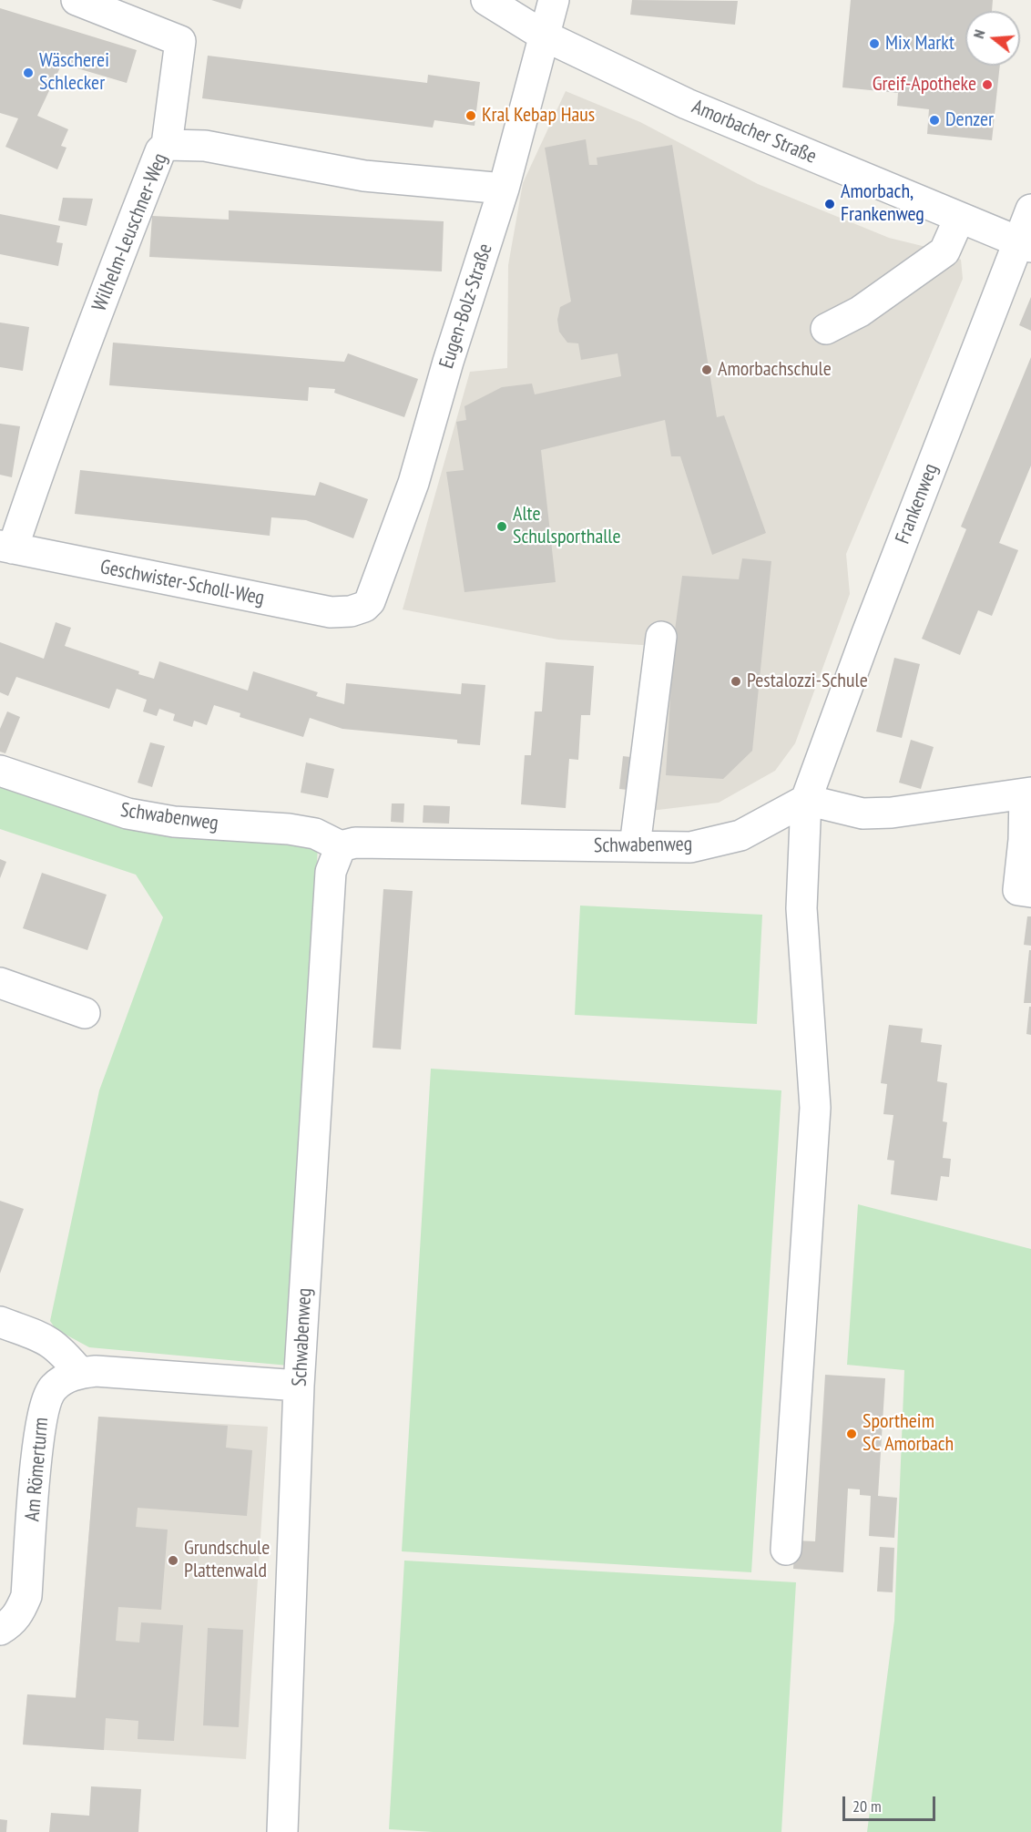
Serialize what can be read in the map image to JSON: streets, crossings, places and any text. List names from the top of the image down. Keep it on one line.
{"streets":{"street":["Amorbacher Straße","Wilhelm-Leuschner-Weg","Eugen-Bolz-Straße","Frankenweg","Geschwister-Scholl-Weg","Schwabenweg","Am Römerturm"]},"crossings":[["Amorbacher Straße","Eugen-Bolz-Straße"],["Amorbacher Straße","Frankenweg"],["Wilhelm-Leuschner-Weg","Eugen-Bolz-Straße"],["Wilhelm-Leuschner-Weg","Geschwister-Scholl-Weg"],["Eugen-Bolz-Straße","Geschwister-Scholl-Weg"],["Frankenweg","Schwabenweg"],["Schwabenweg","Am Römerturm"]],"places":["Mix Markt","Wäscherei Schlecker","Greif-Apotheke","Kral Kebap Haus","Denzer","Amorbach, Frankenweg","Amorbachschule","Alte Schulsporthalle","Pestalozzi-Schule","Sportheim SC Amorbach","Grundschule Plattenwald"],"scale_bar":"20 m","north":"left"}
